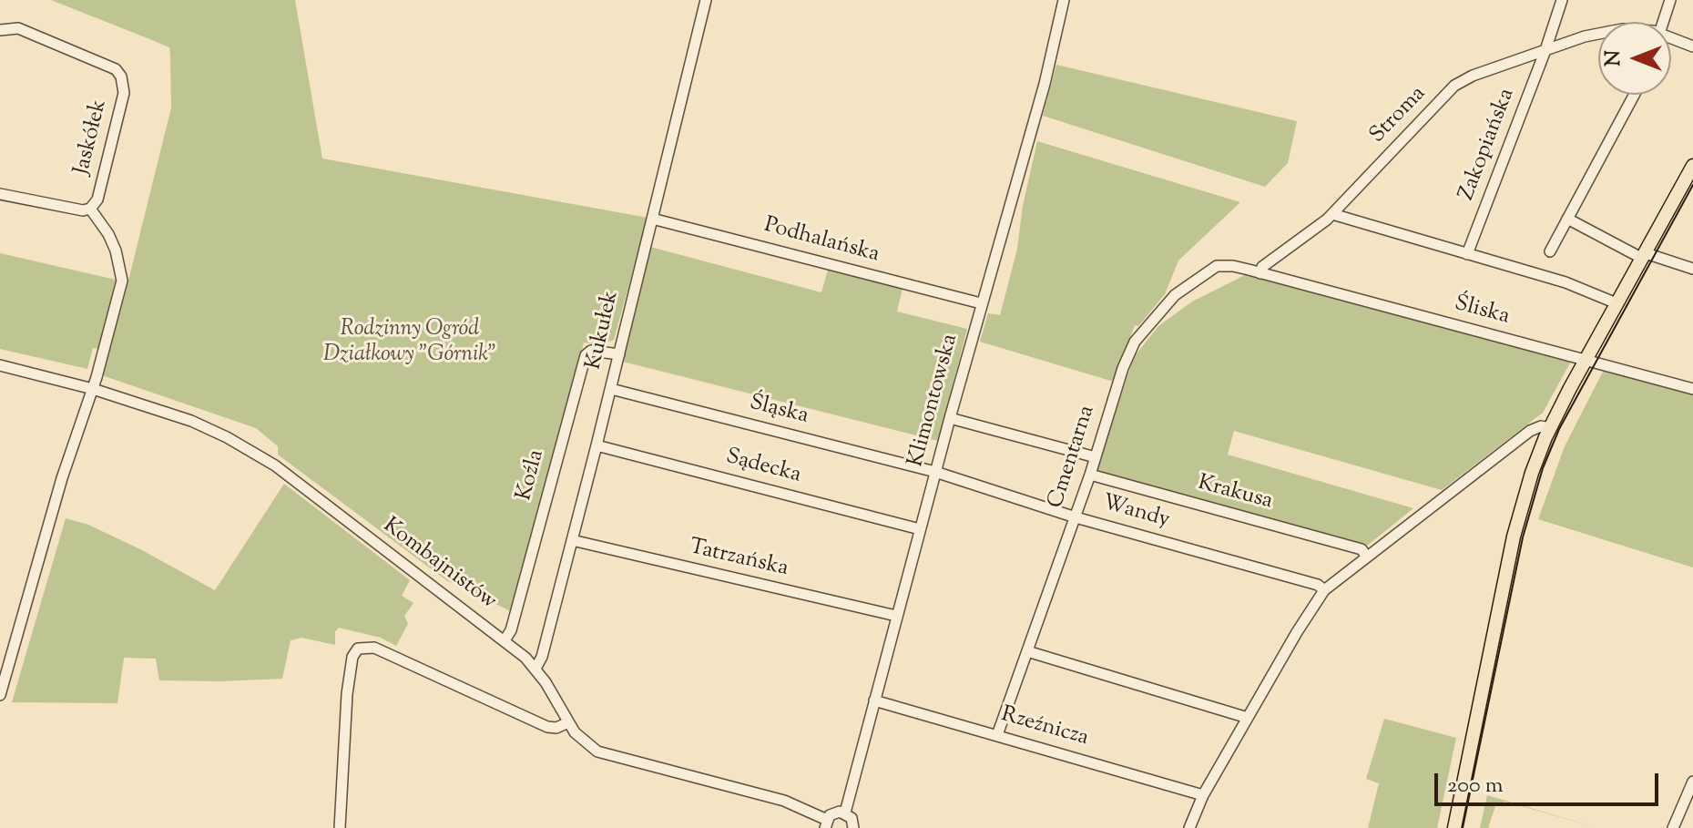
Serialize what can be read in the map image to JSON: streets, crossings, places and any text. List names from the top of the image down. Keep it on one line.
{"streets":{"street":["Stroma","Jaskółek","Zakopiańska","Podhalańska","Śliska","Kukułek","Klimontowska","Śląska","Cmentarna","Sądecka","Koźla","Krakusa","Wandy","Tatrzańska","Kombajnistów","Rzeźnicza"]},"crossings":[["Stroma","Zakopiańska"],["Stroma","Śliska"],["Stroma","Cmentarna"],["Jaskółek","Kombajnistów"],["Podhalańska","Kukułek"],["Podhalańska","Klimontowska"],["Śliska","Cmentarna"],["Kukułek","Śląska"],["Kukułek","Sądecka"],["Kukułek","Koźla"],["Kukułek","Tatrzańska"],["Kukułek","Kombajnistów"],["Klimontowska","Śląska"],["Klimontowska","Sądecka"],["Klimontowska","Wandy"],["Klimontowska","Tatrzańska"],["Klimontowska","Rzeźnicza"],["Śląska","Wandy"],["Cmentarna","Krakusa"],["Cmentarna","Wandy"],["Cmentarna","Rzeźnicza"],["Koźla","Kombajnistów"]],"parks":["Rodzinny Ogród Działkowy \"Górnik\""],"scale_bar":"200 m","north":"left"}
